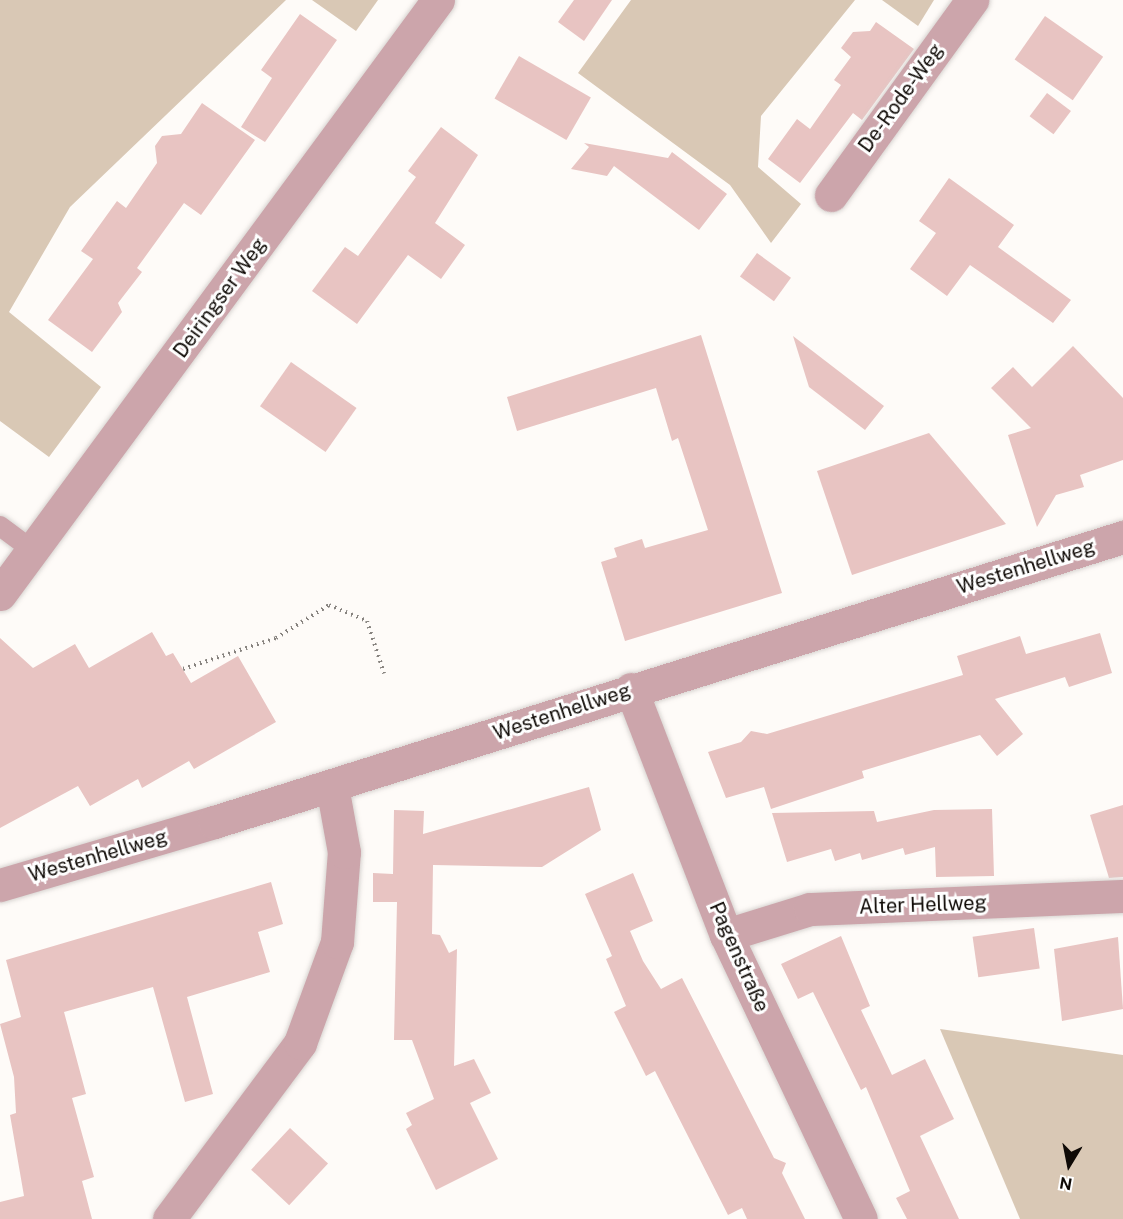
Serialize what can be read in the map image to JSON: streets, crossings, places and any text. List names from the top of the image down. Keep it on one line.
{"streets":{"street":["De-Rode-Weg","Deiringser Weg","Westenhellweg","Alter Hellweg","Pagenstraße"]},"crossings":[["Westenhellweg","Pagenstraße"],["Alter Hellweg","Pagenstraße"]],"north":"bottom"}
